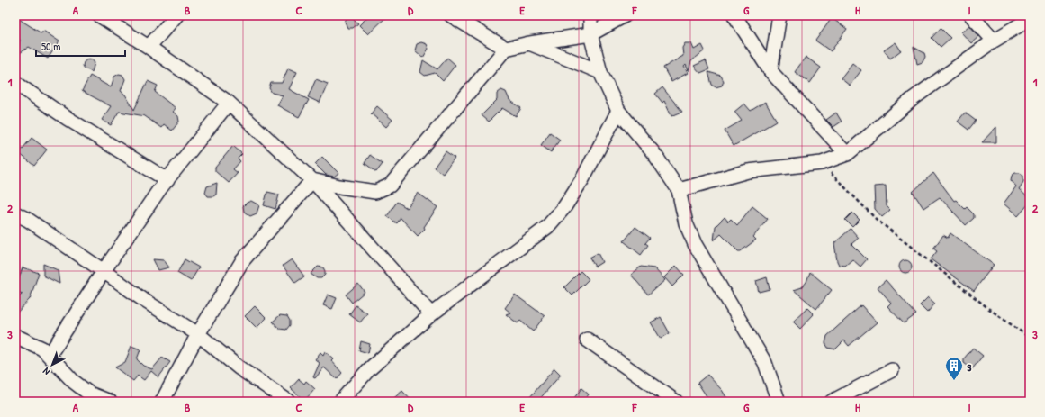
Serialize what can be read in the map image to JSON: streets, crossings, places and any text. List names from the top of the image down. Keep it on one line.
{"places":{"building":["s"]},"scale_bar":"50 m","north":"bottom left","grid":{"columns":["A","B","C","D","E","F","G","H","I"],"rows":["1","2","3"]}}
